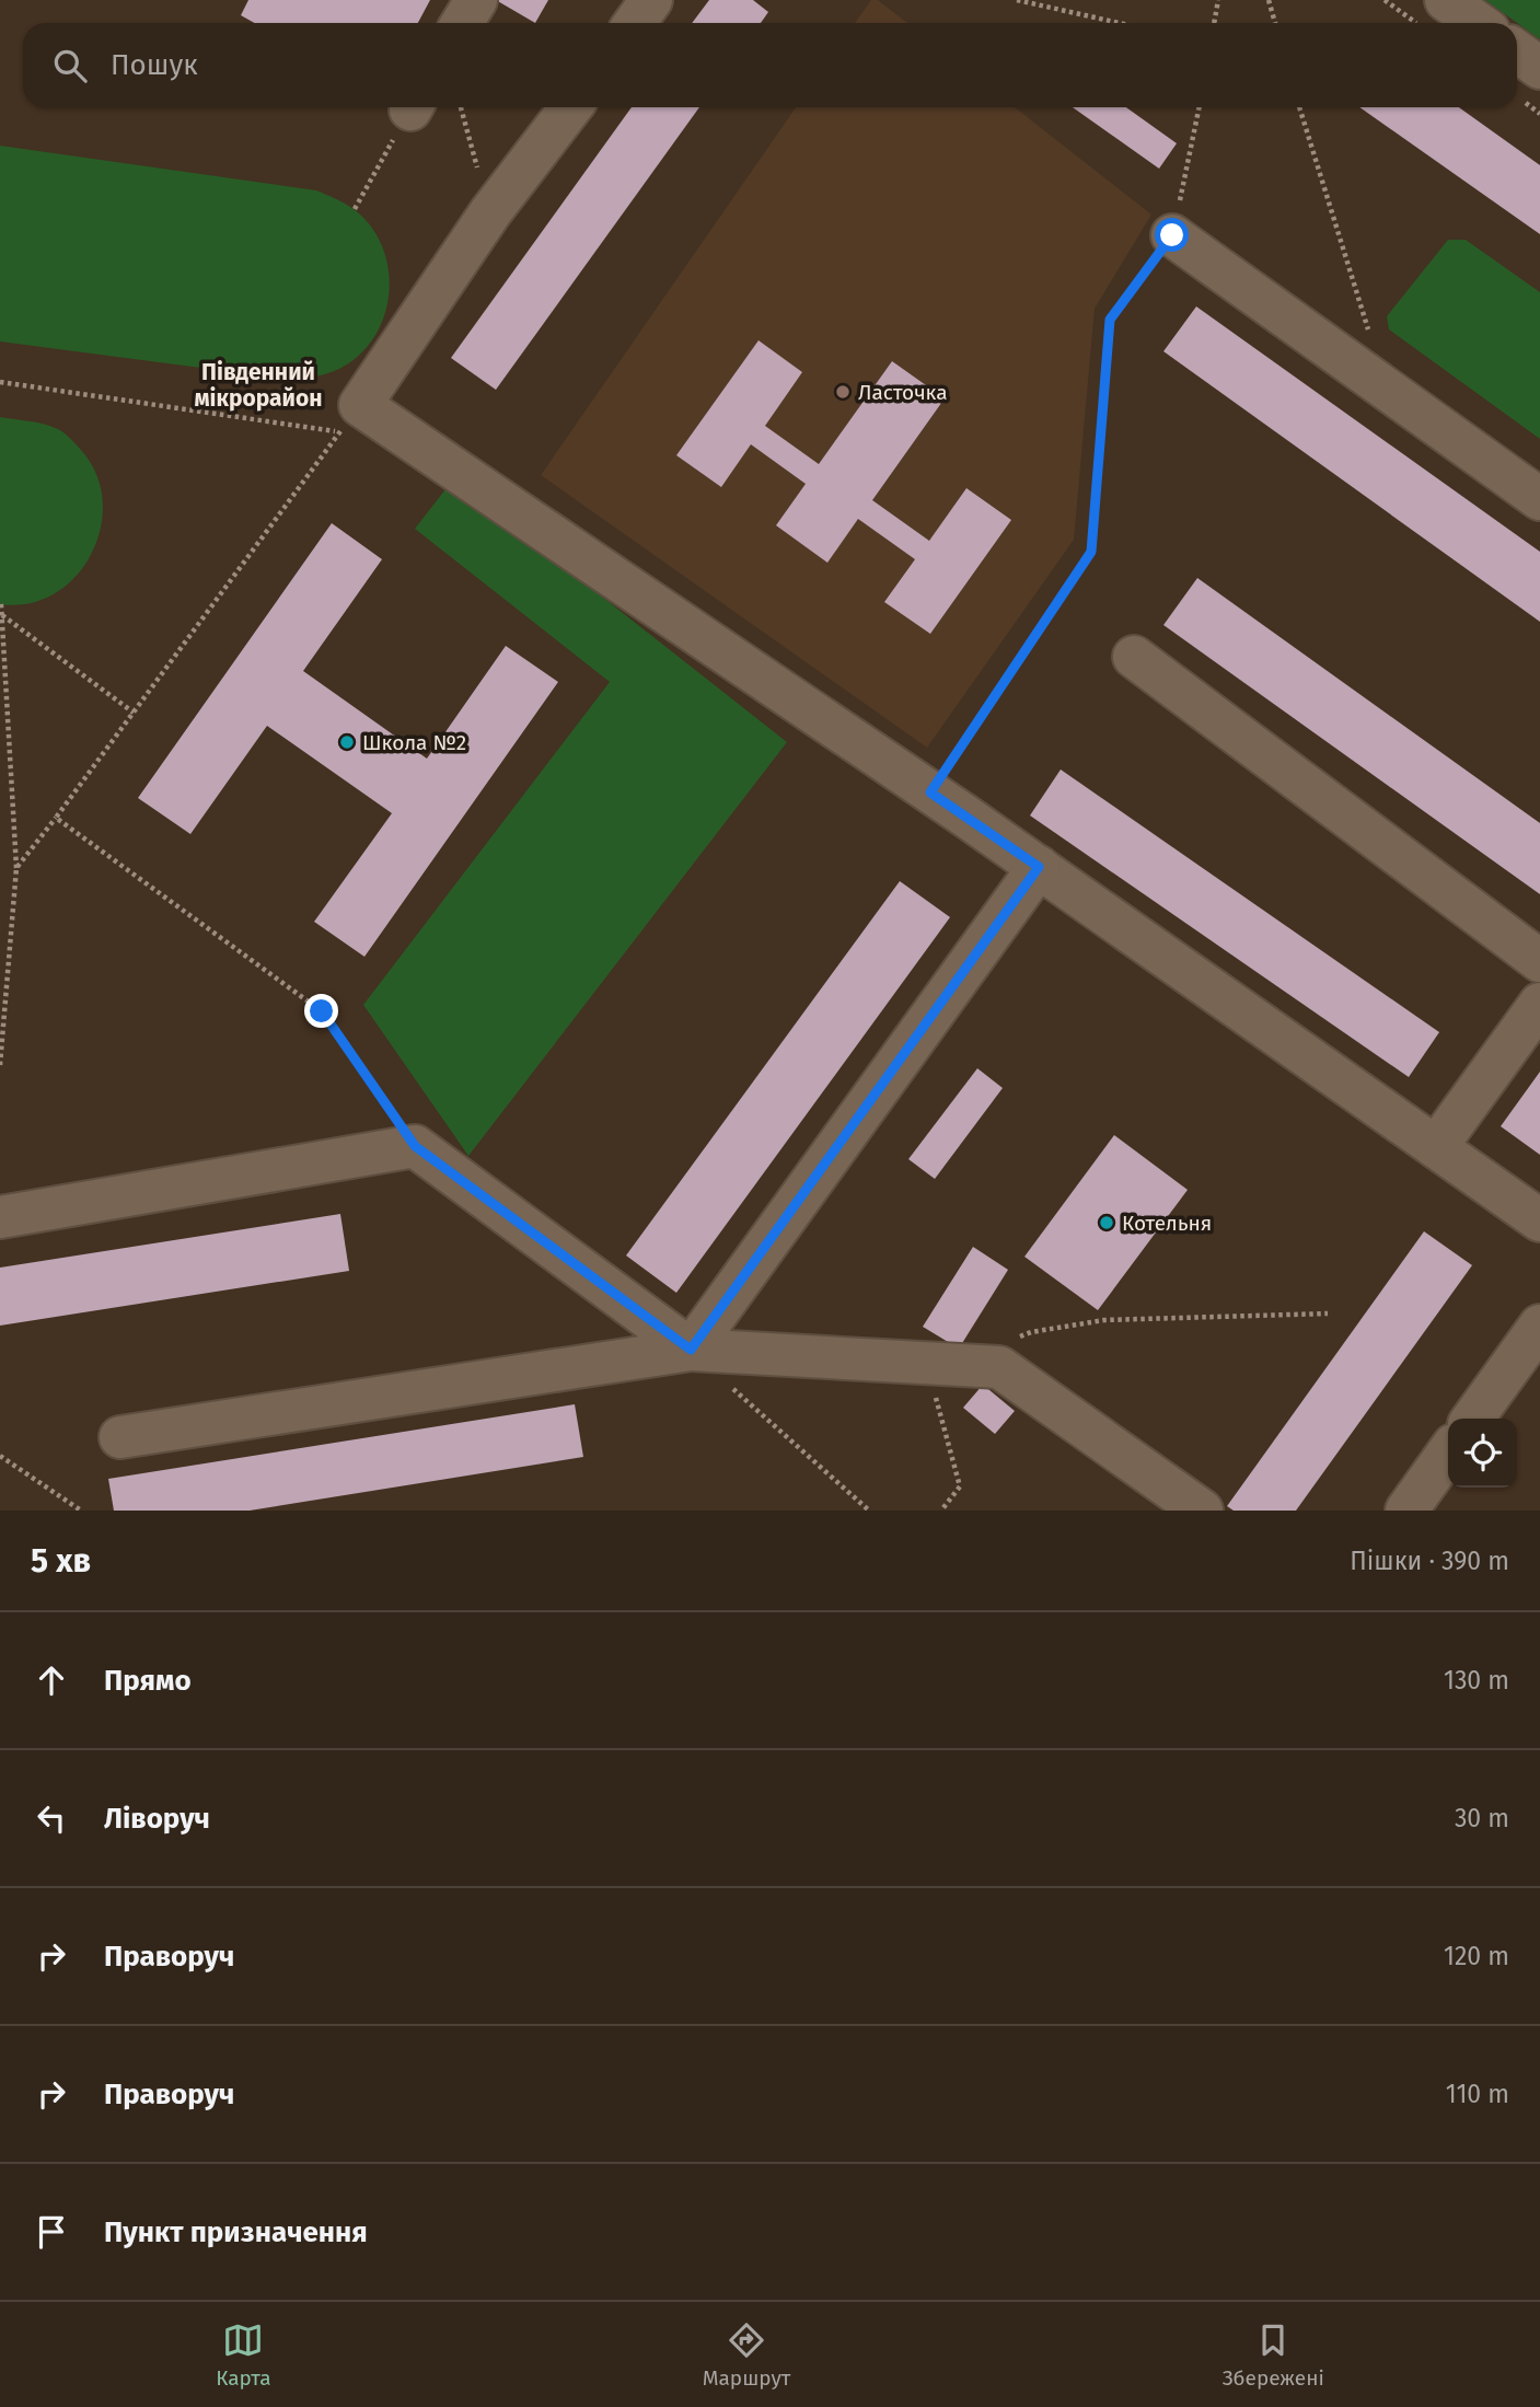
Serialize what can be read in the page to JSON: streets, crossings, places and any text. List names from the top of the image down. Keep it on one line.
{"districts":["Південний мікрорайон"],"places":["Ласточка","Школа №2","Котельня"],"page":{"search":"Пошук","heading":["5 хв","Пішки · 390 m"],"list":[["Прямо","130 m"],["Ліворуч","30 m"],["Праворуч","120 m"],["Праворуч","110 m"],"Пункт призначення"],"nav":["Карта","Маршрут","Збережені"]}}
